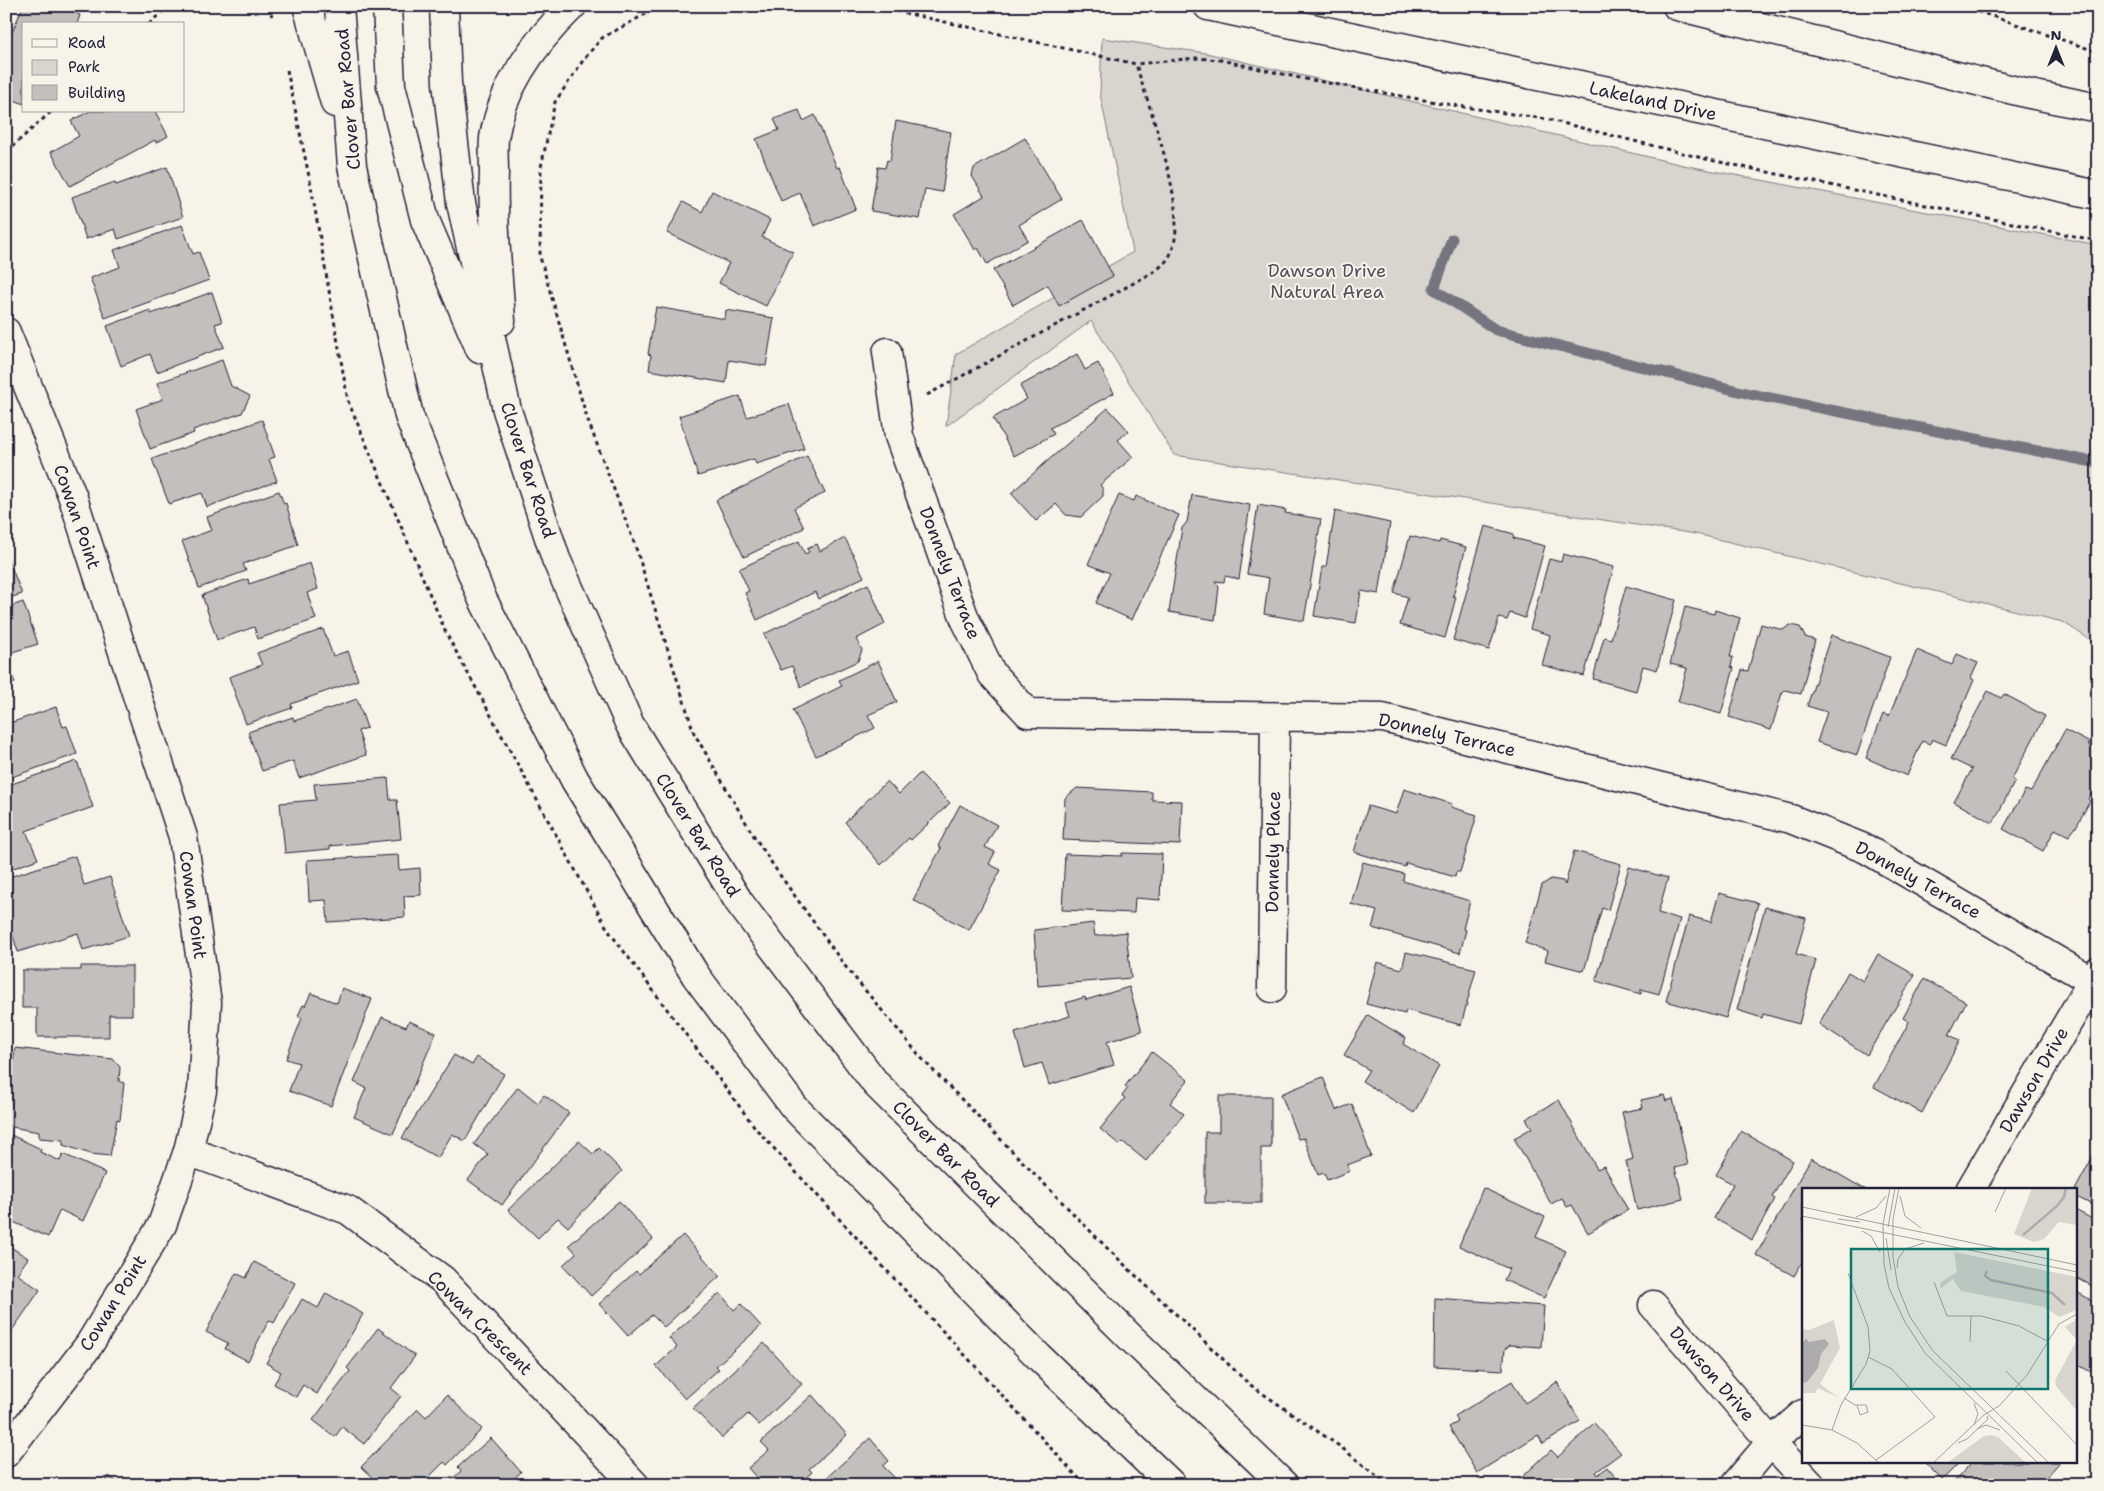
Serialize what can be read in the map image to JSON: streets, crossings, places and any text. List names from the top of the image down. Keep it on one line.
{"streets":{"main road":["Clover Bar Road","Lakeland Drive","Cowan Point","Donnely Terrace","Donnely Place","Dawson Drive","Cowan Crescent"]},"crossings":[["Cowan Point","Cowan Crescent"],["Donnely Terrace","Donnely Place"],["Donnely Terrace","Dawson Drive"]],"parks":["Dawson Drive Natural Area"],"legend":["Road","Park","Building"],"north":"top"}
